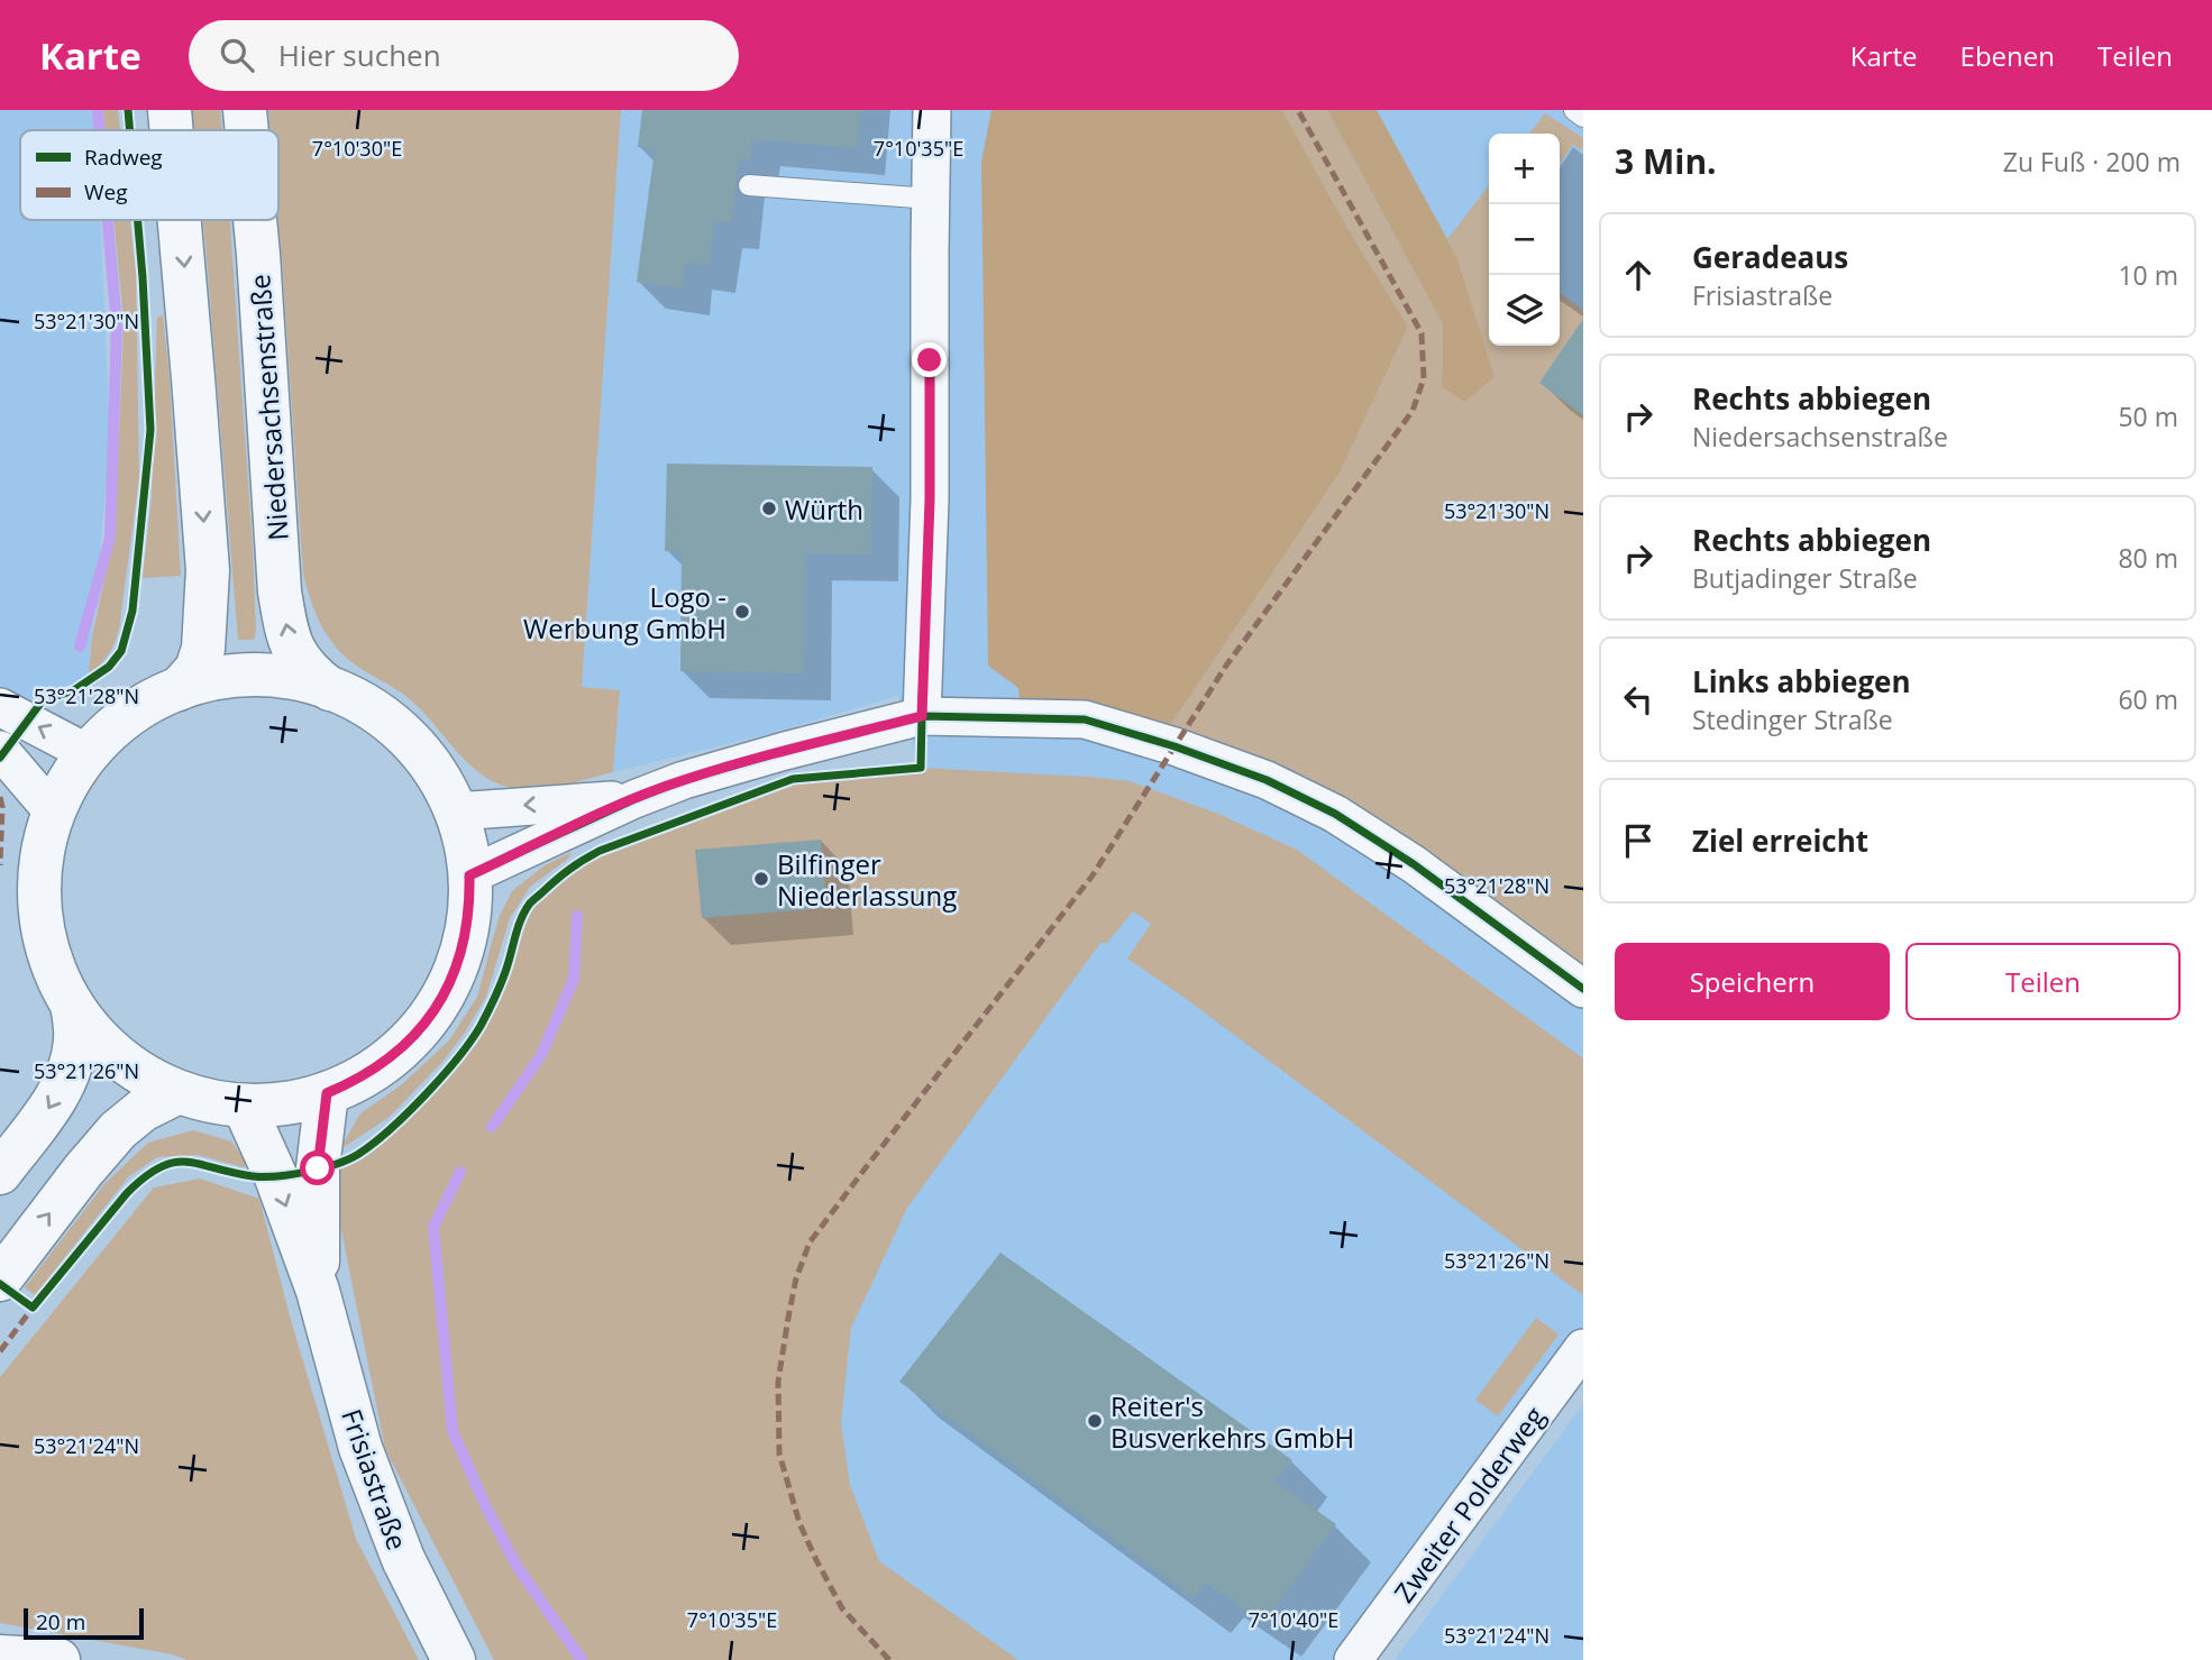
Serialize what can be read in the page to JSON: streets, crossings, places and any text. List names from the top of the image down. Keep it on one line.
{"streets":{"main road":["Niedersachsenstraße","Frisiastraße"],"street":["Zweiter Polderweg"]},"crossings":[["Niedersachsenstraße","Frisiastraße"]],"places":["Würth","Logo - Werbung GmbH","Bilfinger Niederlassung","Reiter's Busverkehrs GmbH"],"legend":["Radweg","Weg"],"scale_bar":"20 m","page":{"header":"Karte","search":"Hier suchen","nav":["Karte","Ebenen","Teilen"],"heading":["3 Min.","Zu Fuß · 200 m"],"map_buttons":["+","−"],"list":[["Geradeaus","Frisiastraße","10 m"],["Rechts abbiegen","Niedersachsenstraße","50 m"],["Rechts abbiegen","Butjadinger Straße","80 m"],["Links abbiegen","Stedinger Straße","60 m"],"Ziel erreicht"],"buttons":["Speichern","Teilen"],"scale":"20 m"},"coordinates":["7°10'30\"E","7°10'35\"E","53°21'30\"N","53°21'28\"N","53°21'26\"N","53°21'24\"N","7°10'40\"E"]}
